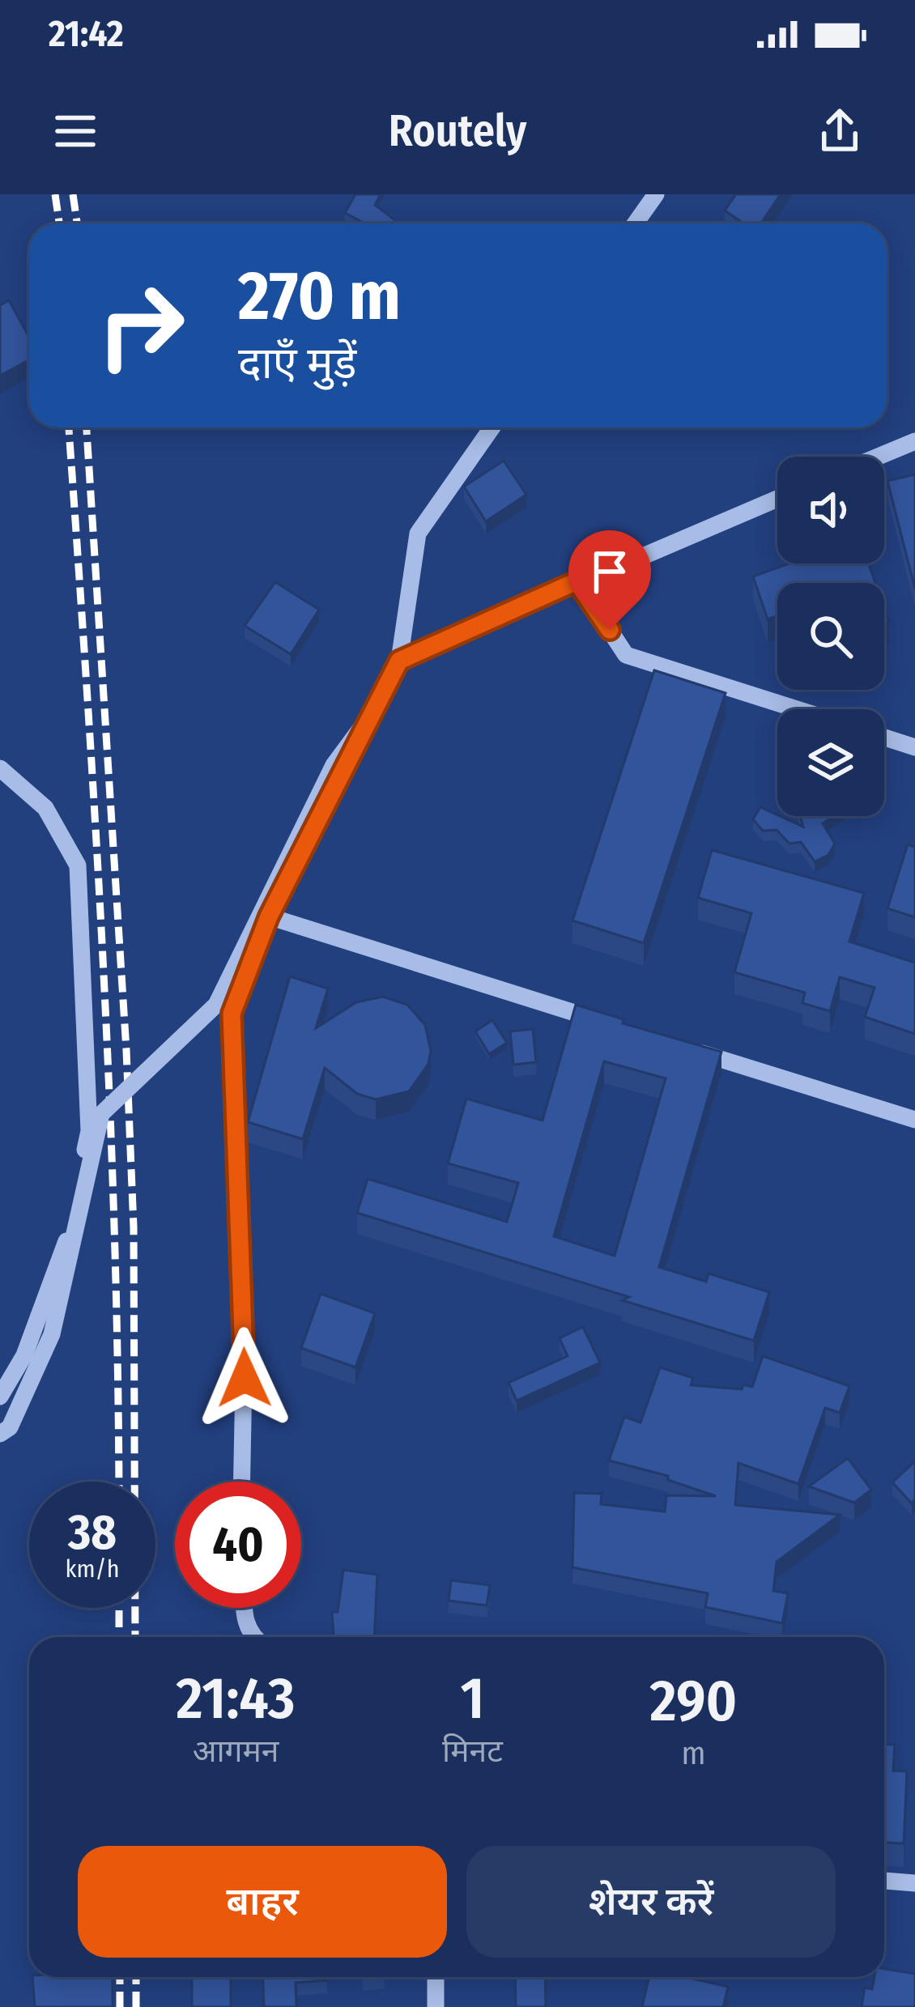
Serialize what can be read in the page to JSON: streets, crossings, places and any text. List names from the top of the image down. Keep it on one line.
{"page":{"status":"21:42","header":"Routely","turn":["270 m","दाएँ मुड़ें"],"speed":"38 km/h","limit":"40","eta":["21:43","आगमन","1","मिनट","290","m"],"buttons":["बाहर","शेयर करें"]}}
